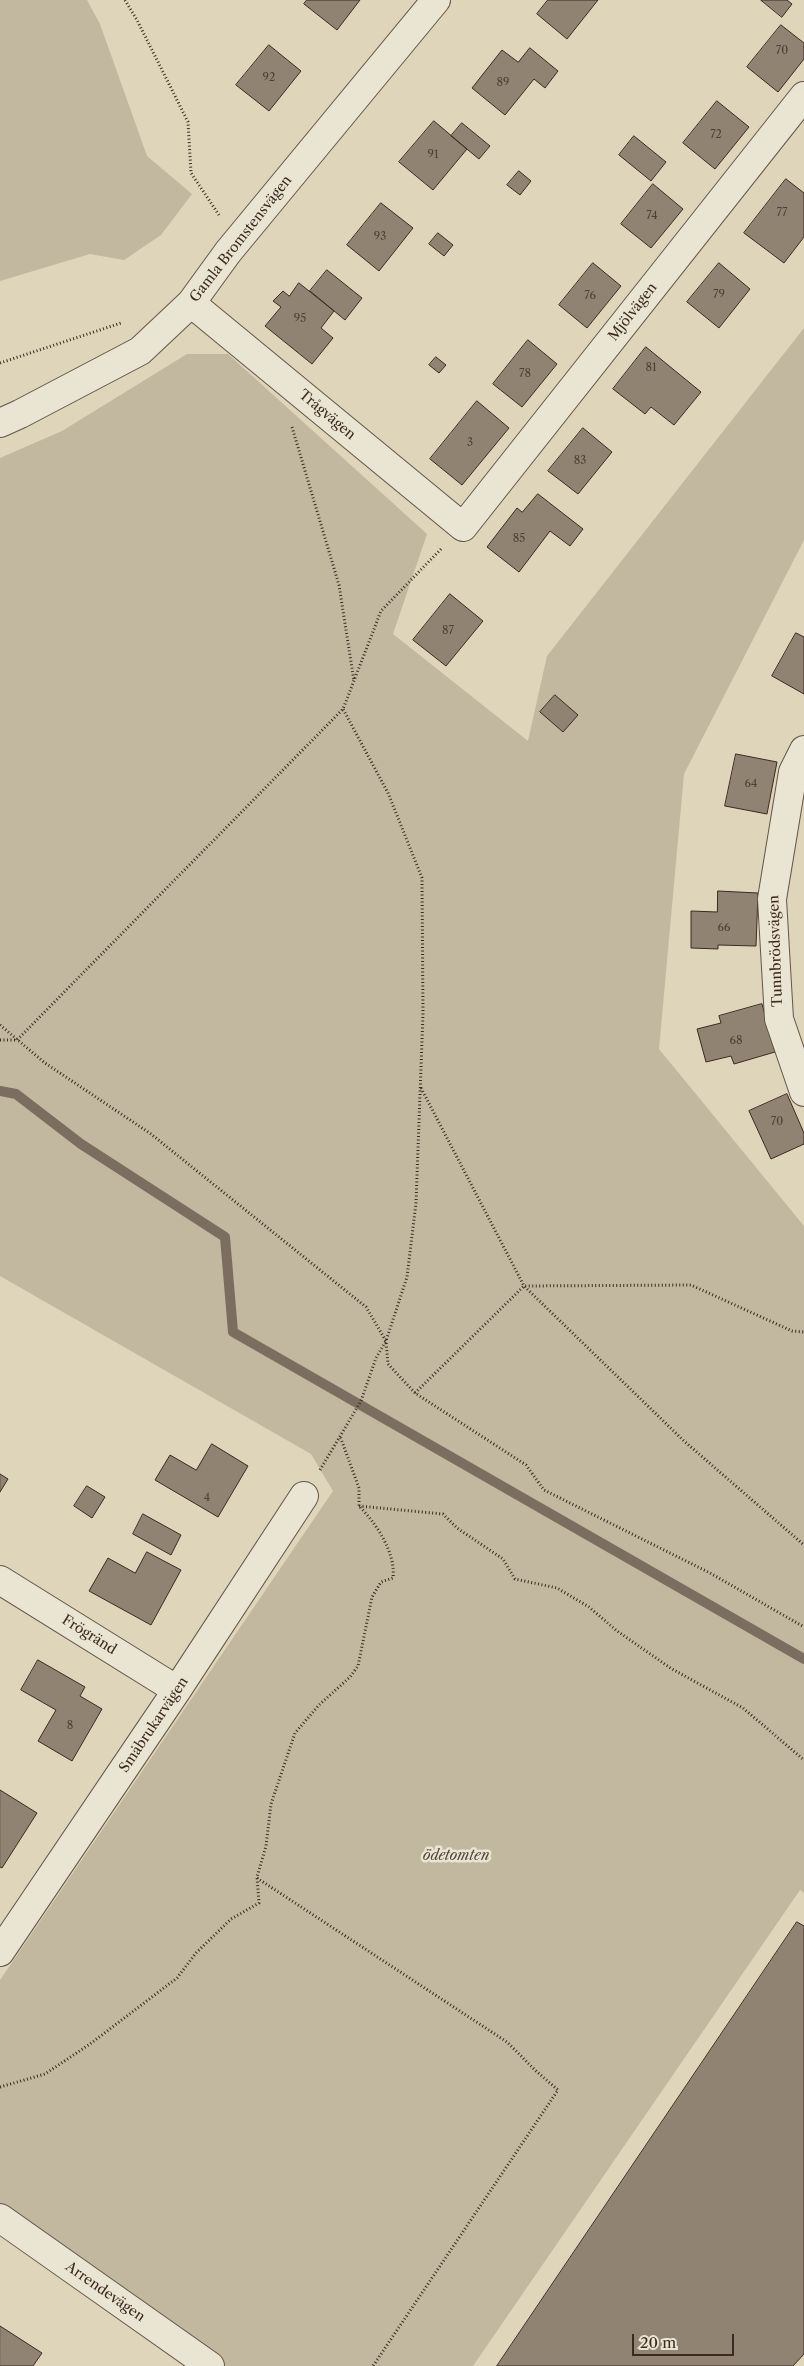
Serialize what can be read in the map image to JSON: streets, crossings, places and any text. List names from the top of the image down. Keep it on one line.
{"streets":{"street":["Gamla Bromstensvägen","Mjölvägen","Trågvägen","Tunnbrödsvägen","Frögränd","Småbrukarvägen","Arrendevägen"]},"crossings":[["Gamla Bromstensvägen","Trågvägen"],["Mjölvägen","Trågvägen"],["Frögränd","Småbrukarvägen"]],"parks":["ödetomten"],"house_numbers":["70","92","89","72","91","77","74","93","79","76","95","81","78","3","83","85","87","64","66","68","70","4","8"],"scale_bar":"20 m"}
